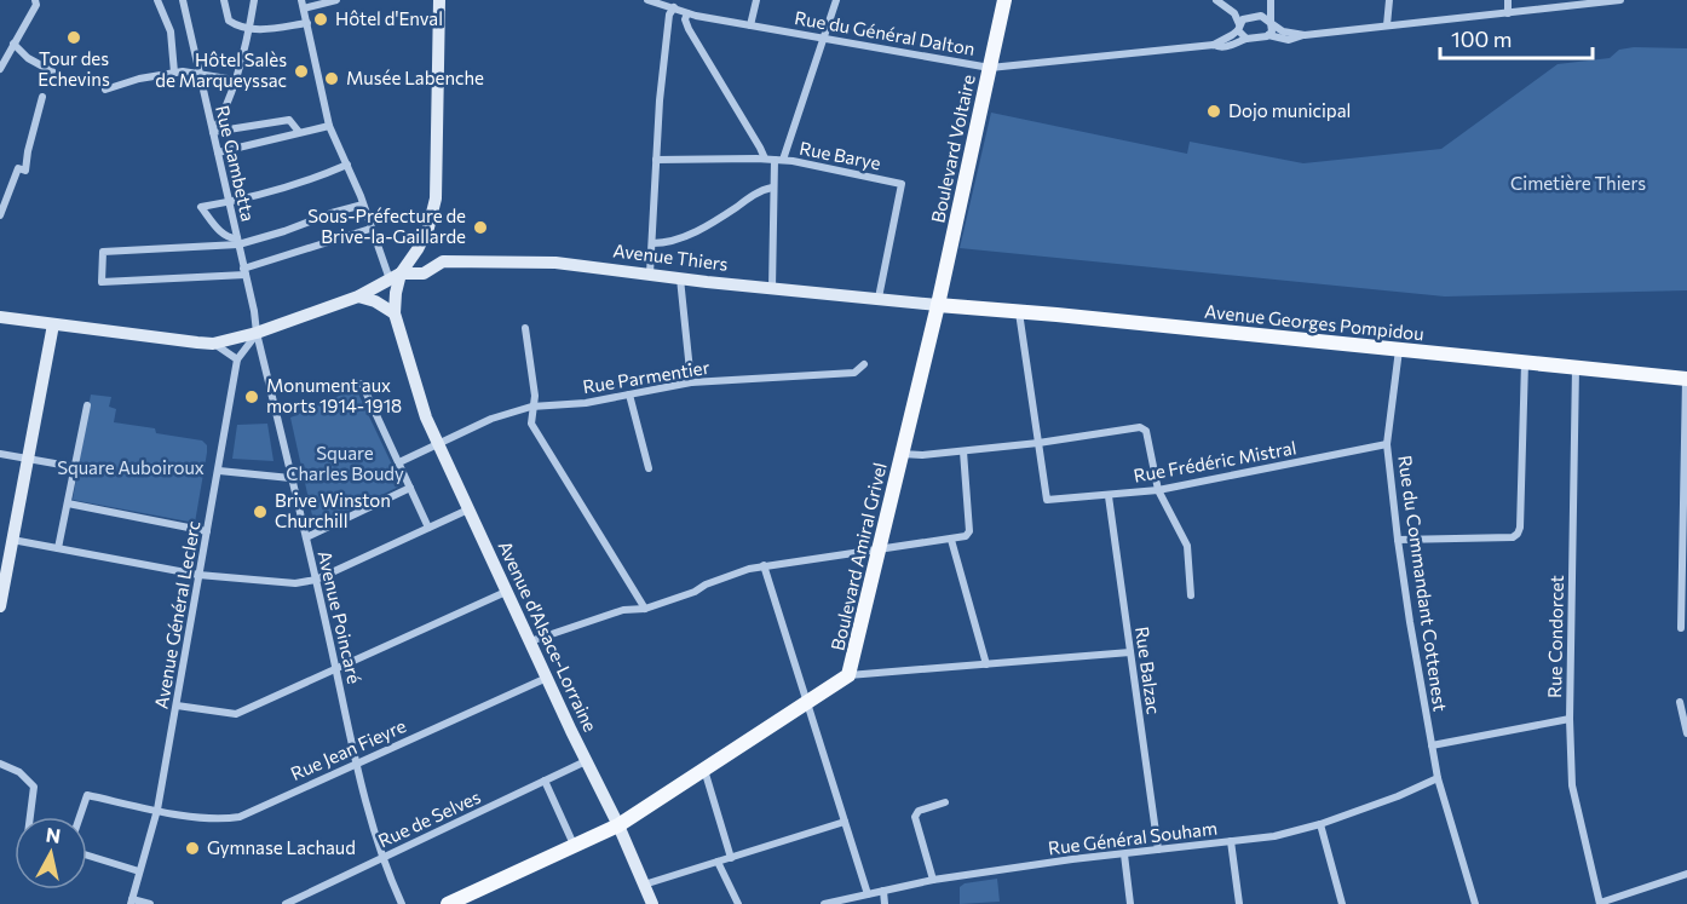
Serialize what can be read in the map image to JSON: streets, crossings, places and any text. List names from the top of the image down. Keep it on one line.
{"streets":{"main road":["Boulevard Voltaire","Avenue Thiers","Avenue Georges Pompidou","Boulevard Amiral Grivel","Avenue d'Alsace-Lorraine"],"street":["Rue du Général Dalton","Rue Barye","Rue Gambetta","Rue Parmentier","Rue Frédéric Mistral","Rue du Commandant Cottenest","Avenue Général Leclerc","Avenue Poincaré","Rue Condorcet","Rue Balzac","Rue Jean Fieyre","Rue de Selves","Rue Général Souham"]},"crossings":[["Rue du Général Dalton","Boulevard Voltaire"],["Boulevard Voltaire","Avenue Thiers"],["Boulevard Voltaire","Avenue Georges Pompidou"],["Boulevard Voltaire","Boulevard Amiral Grivel"],["Rue Barye","Avenue Thiers"],["Rue Gambetta","Avenue Général Leclerc"],["Rue Gambetta","Avenue Poincaré"],["Avenue Thiers","Avenue Georges Pompidou"],["Avenue Thiers","Boulevard Amiral Grivel"],["Avenue Georges Pompidou","Boulevard Amiral Grivel"],["Avenue Georges Pompidou","Rue du Commandant Cottenest"],["Avenue Georges Pompidou","Rue Condorcet"],["Rue Parmentier","Avenue d'Alsace-Lorraine"],["Rue Frédéric Mistral","Rue du Commandant Cottenest"],["Rue Frédéric Mistral","Rue Balzac"],["Boulevard Amiral Grivel","Avenue d'Alsace-Lorraine"],["Rue du Commandant Cottenest","Rue Général Souham"],["Avenue Général Leclerc","Avenue Poincaré"],["Avenue Général Leclerc","Rue Jean Fieyre"],["Avenue Poincaré","Rue Jean Fieyre"],["Avenue Poincaré","Rue de Selves"],["Avenue d'Alsace-Lorraine","Rue Jean Fieyre"],["Avenue d'Alsace-Lorraine","Rue de Selves"],["Rue Balzac","Rue Général Souham"]],"parks":["Cimetière Thiers","Square Charles Boudy","Square Auboiroux"],"places":["Hôtel d'Enval","Tour des Echevins","Hôtel Salès de Marqueyssac","Musée Labenche","Dojo municipal","Sous-Préfecture de Brive-la-Gaillarde","Monument aux morts 1914-1918","Brive Winston Churchill","Gymnase Lachaud"],"scale_bar":"100 m","north":"top"}
